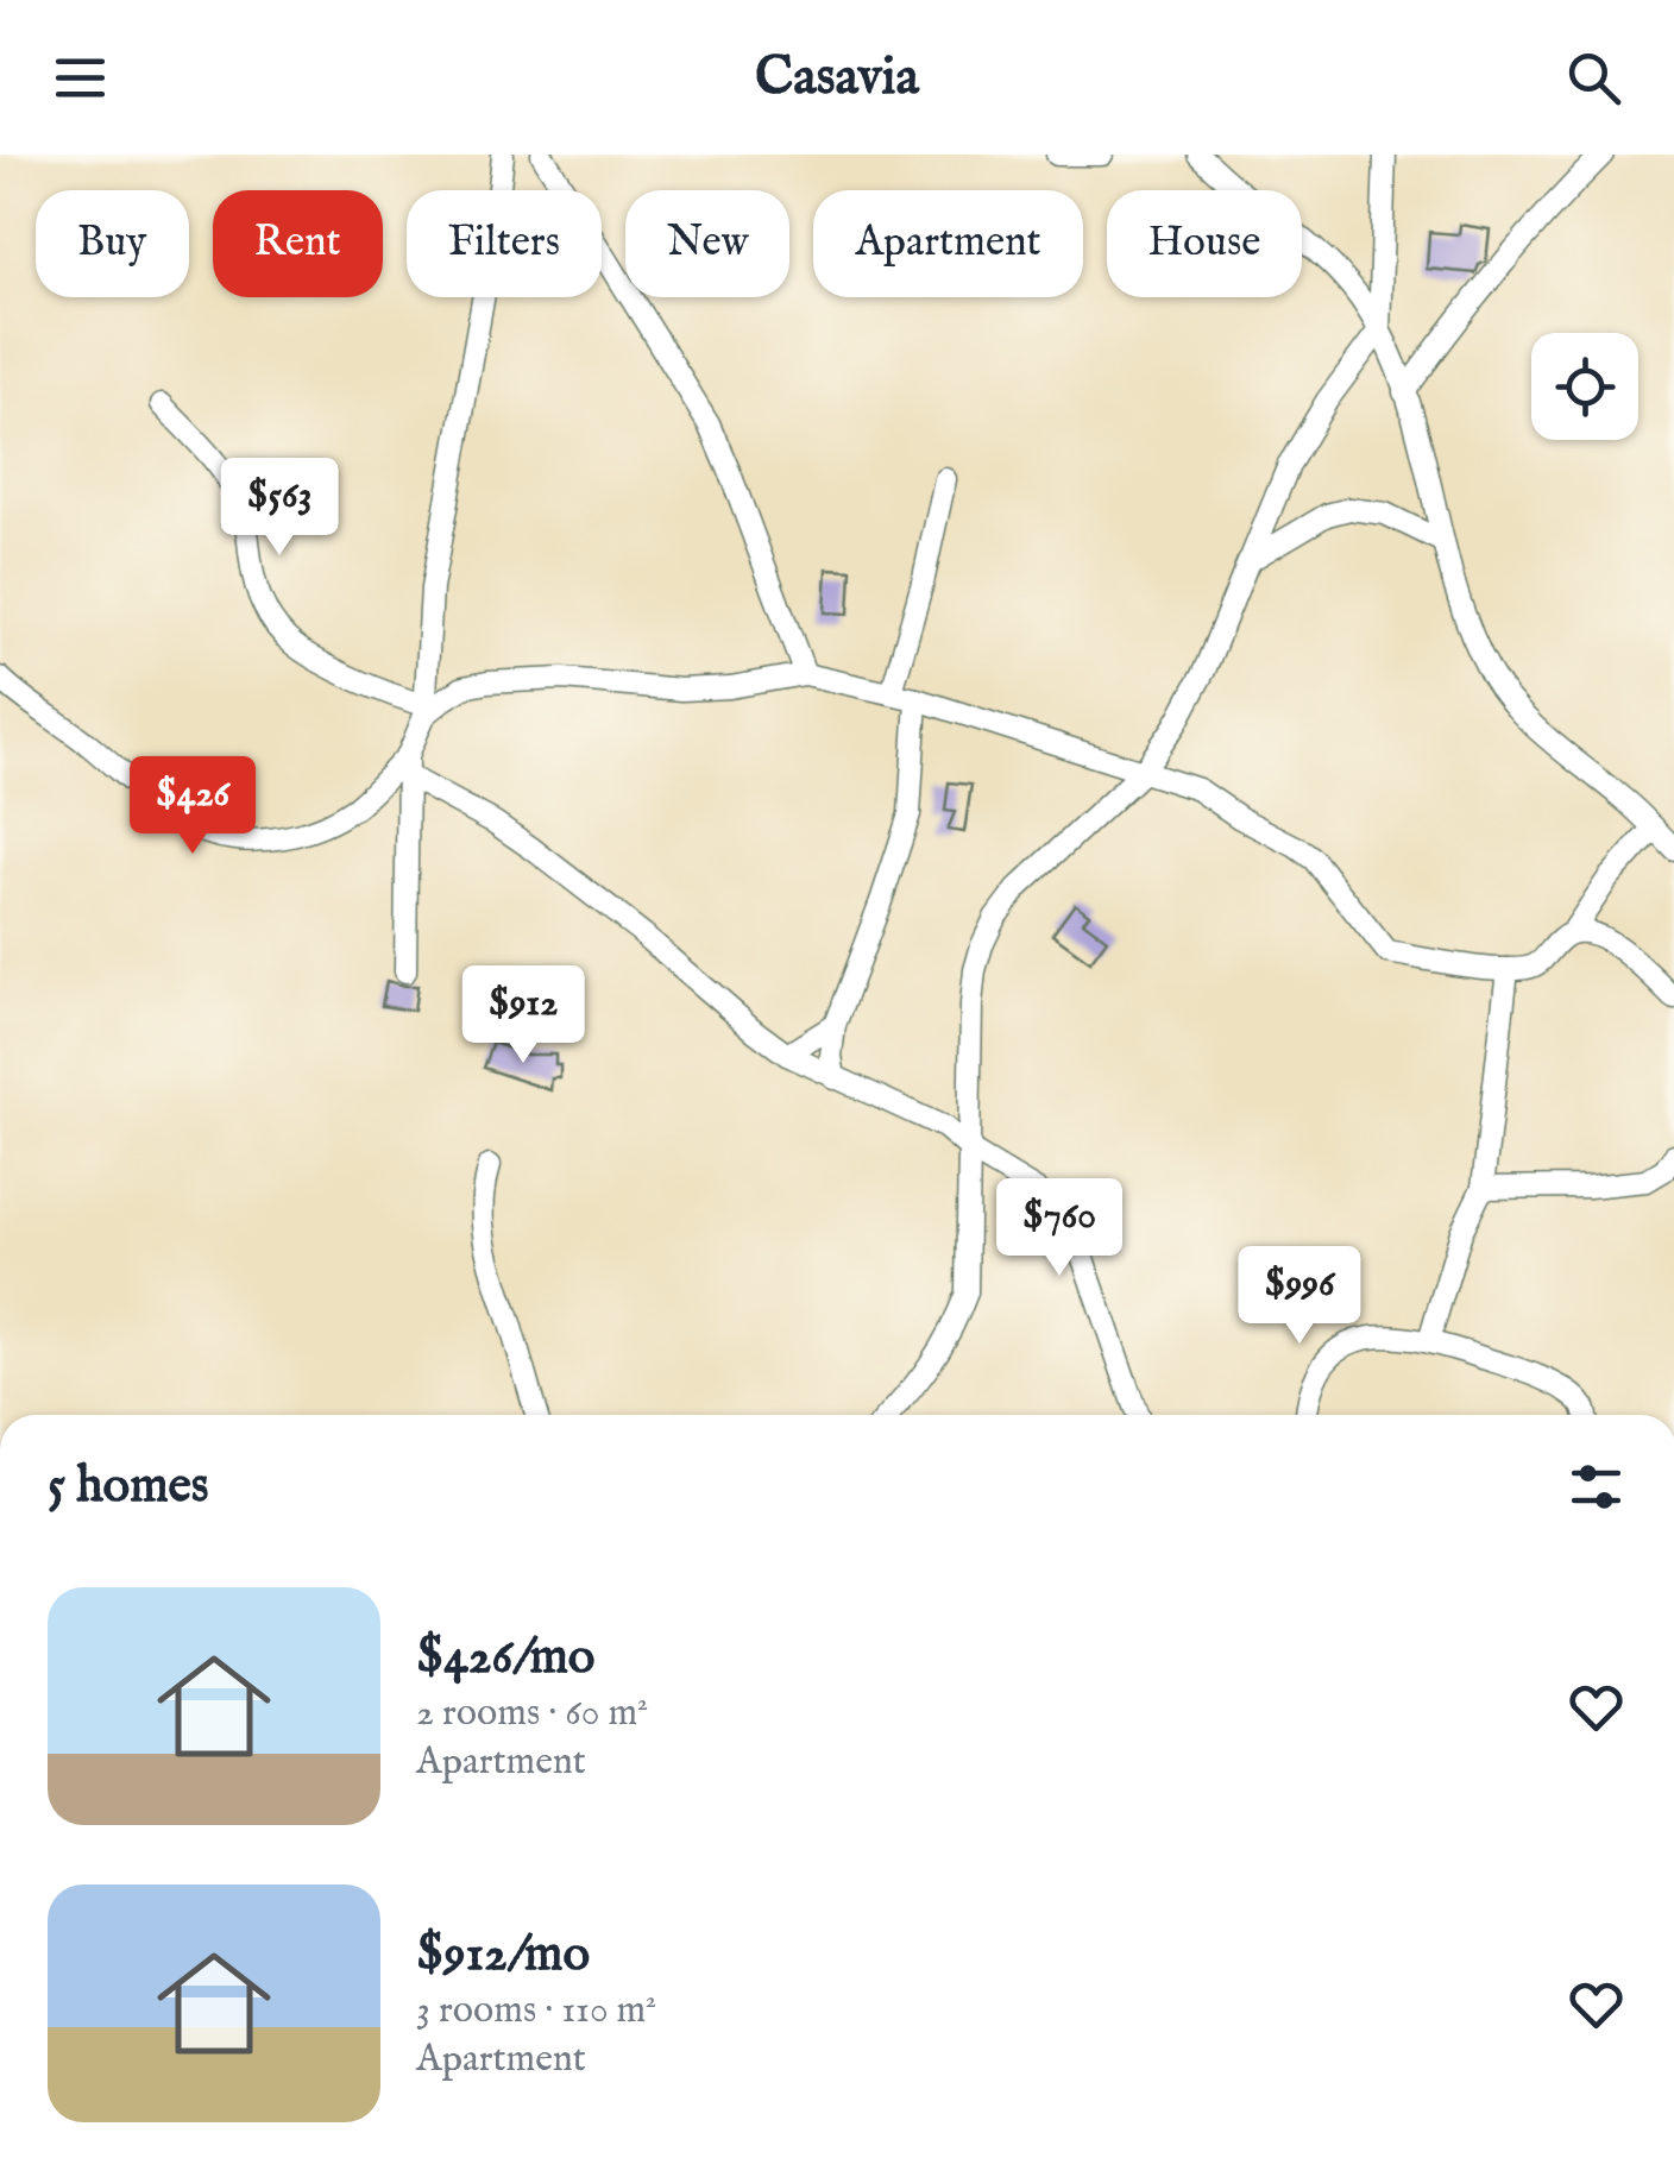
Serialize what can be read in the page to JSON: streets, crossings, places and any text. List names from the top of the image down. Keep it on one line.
{"page":{"header":"Casavia","chip":["Buy","Rent","Filters","New","Apartment","House"],"price":["$563","$426","$912","$760","$996"],"heading":"5 homes","list":[{"name":"$426/mo","note":"2 rooms · 60 m² · Apartment"},{"name":"$912/mo","note":"3 rooms · 110 m² · Apartment"}]}}
